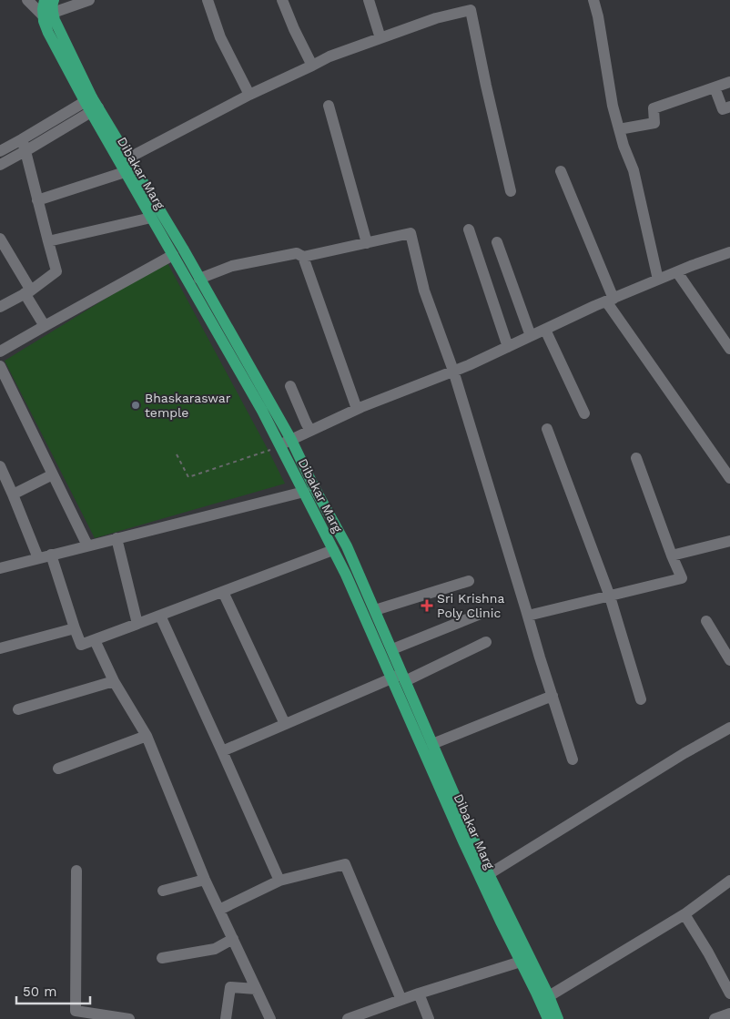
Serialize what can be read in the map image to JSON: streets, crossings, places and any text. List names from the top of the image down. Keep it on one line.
{"streets":{"main road":["Dibakar Marg"]},"places":{"other":["Bhaskaraswar temple"],"health":["Sri Krishna Poly Clinic"]},"scale_bar":"50 m"}
